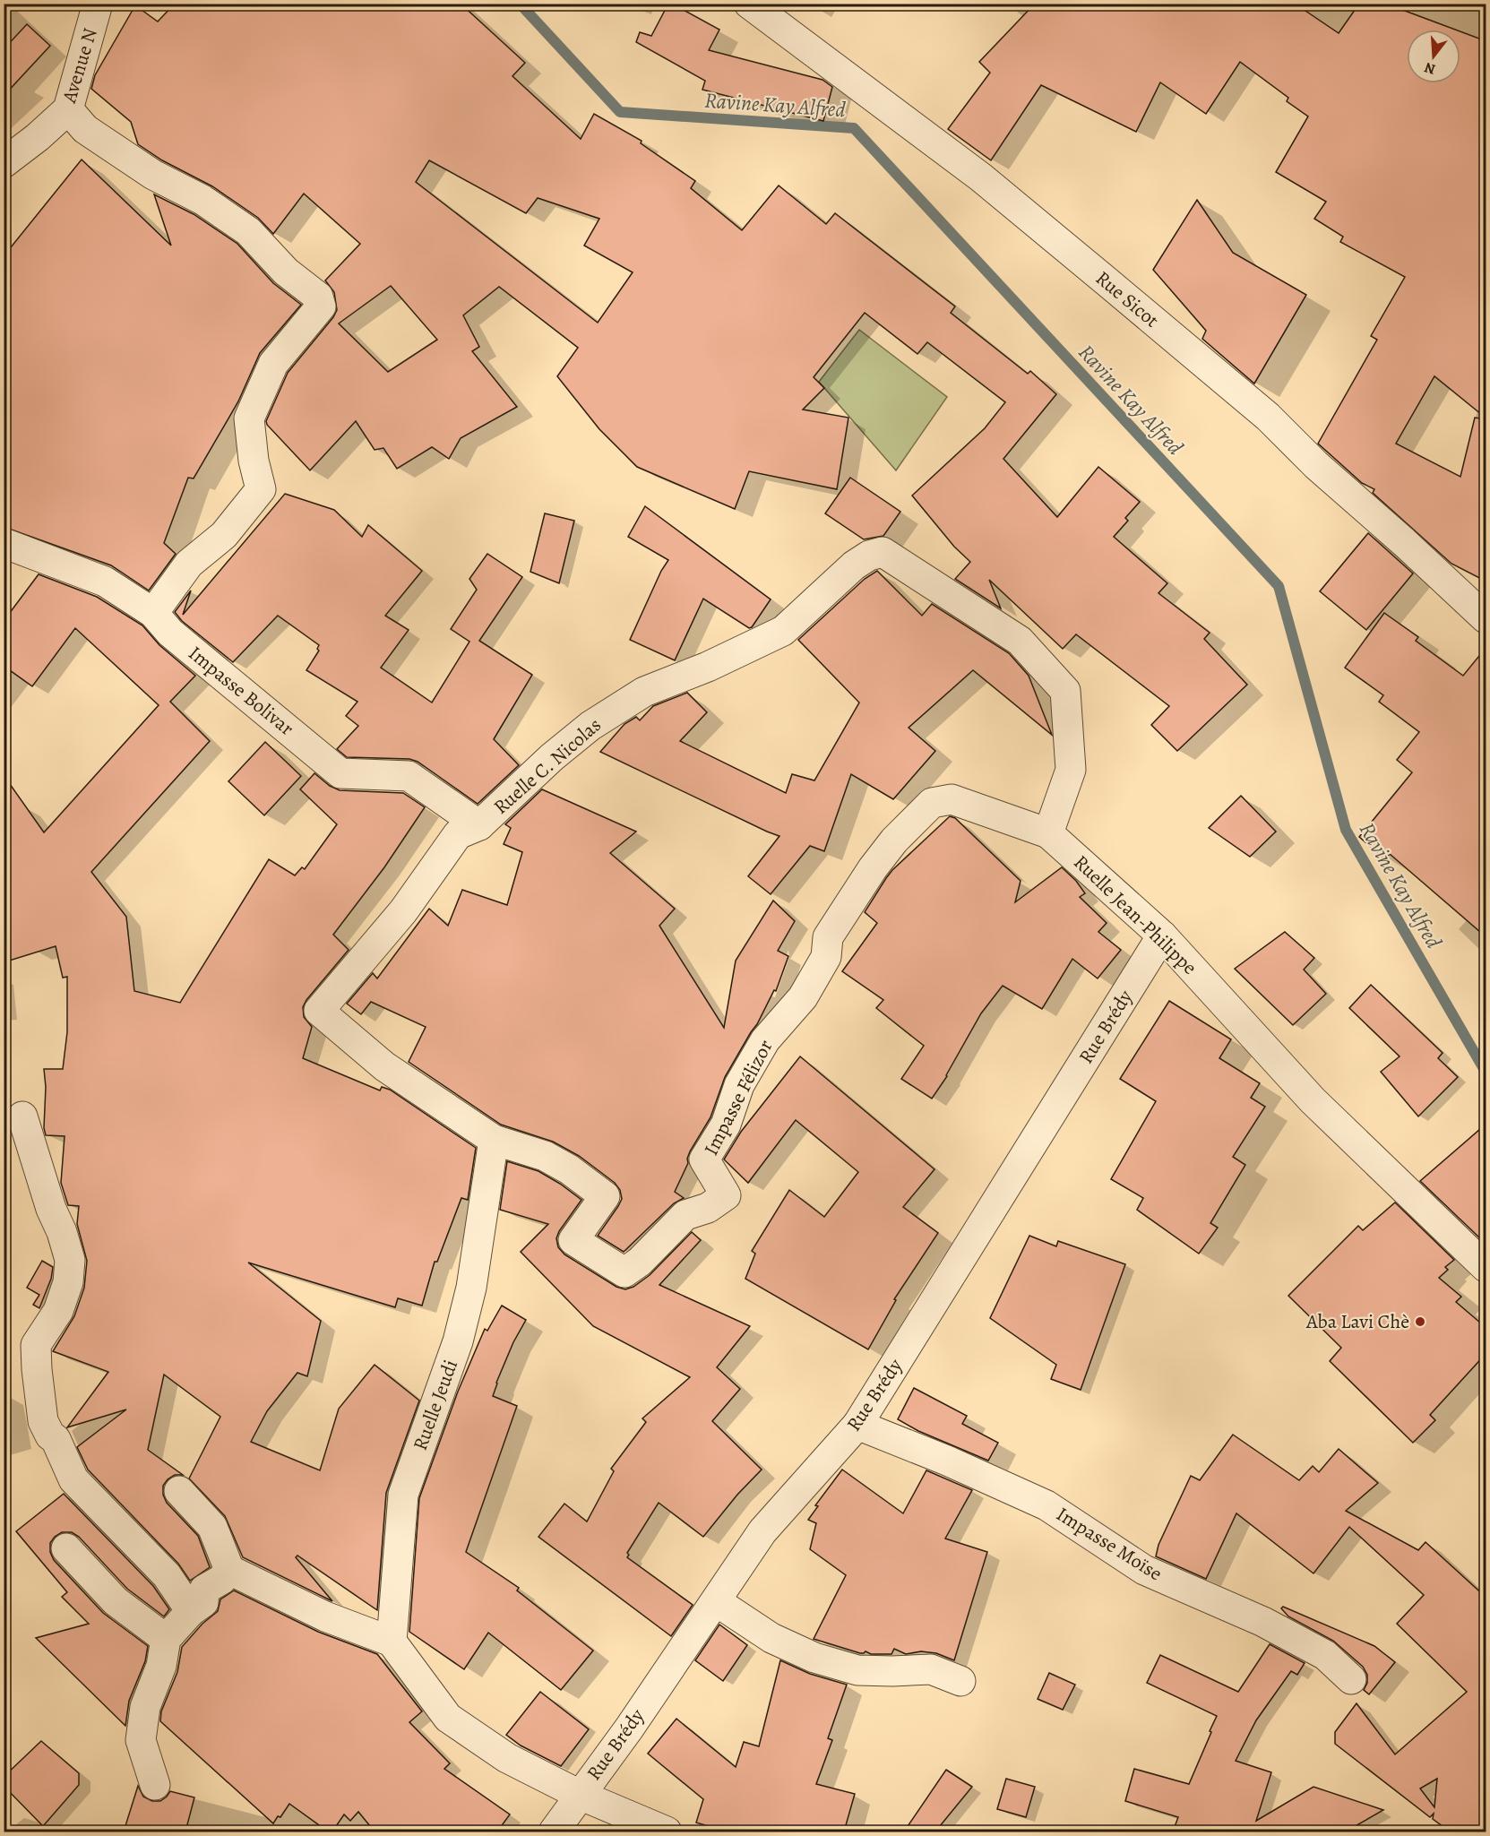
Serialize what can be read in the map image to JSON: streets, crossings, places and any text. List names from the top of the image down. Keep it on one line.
{"streets":{"street":["Avenue N","Rue Sicot","Impasse Bolivar","Ruelle C. Nicolas","Ruelle Jean-Philippe","Rue Brédy","Impasse Félizor","Ruelle Jeudi","Impasse Moïse"]},"crossings":[["Impasse Bolivar","Ruelle C. Nicolas"],["Ruelle C. Nicolas","Ruelle Jean-Philippe"],["Ruelle C. Nicolas","Impasse Félizor"],["Ruelle C. Nicolas","Ruelle Jeudi"],["Ruelle Jean-Philippe","Rue Brédy"],["Ruelle Jean-Philippe","Impasse Félizor"],["Rue Brédy","Impasse Moïse"],["Impasse Félizor","Ruelle Jeudi"]],"water":["Ravine Kay Alfred"],"places":["Aba Lavi Chè"],"north":"bottom"}
